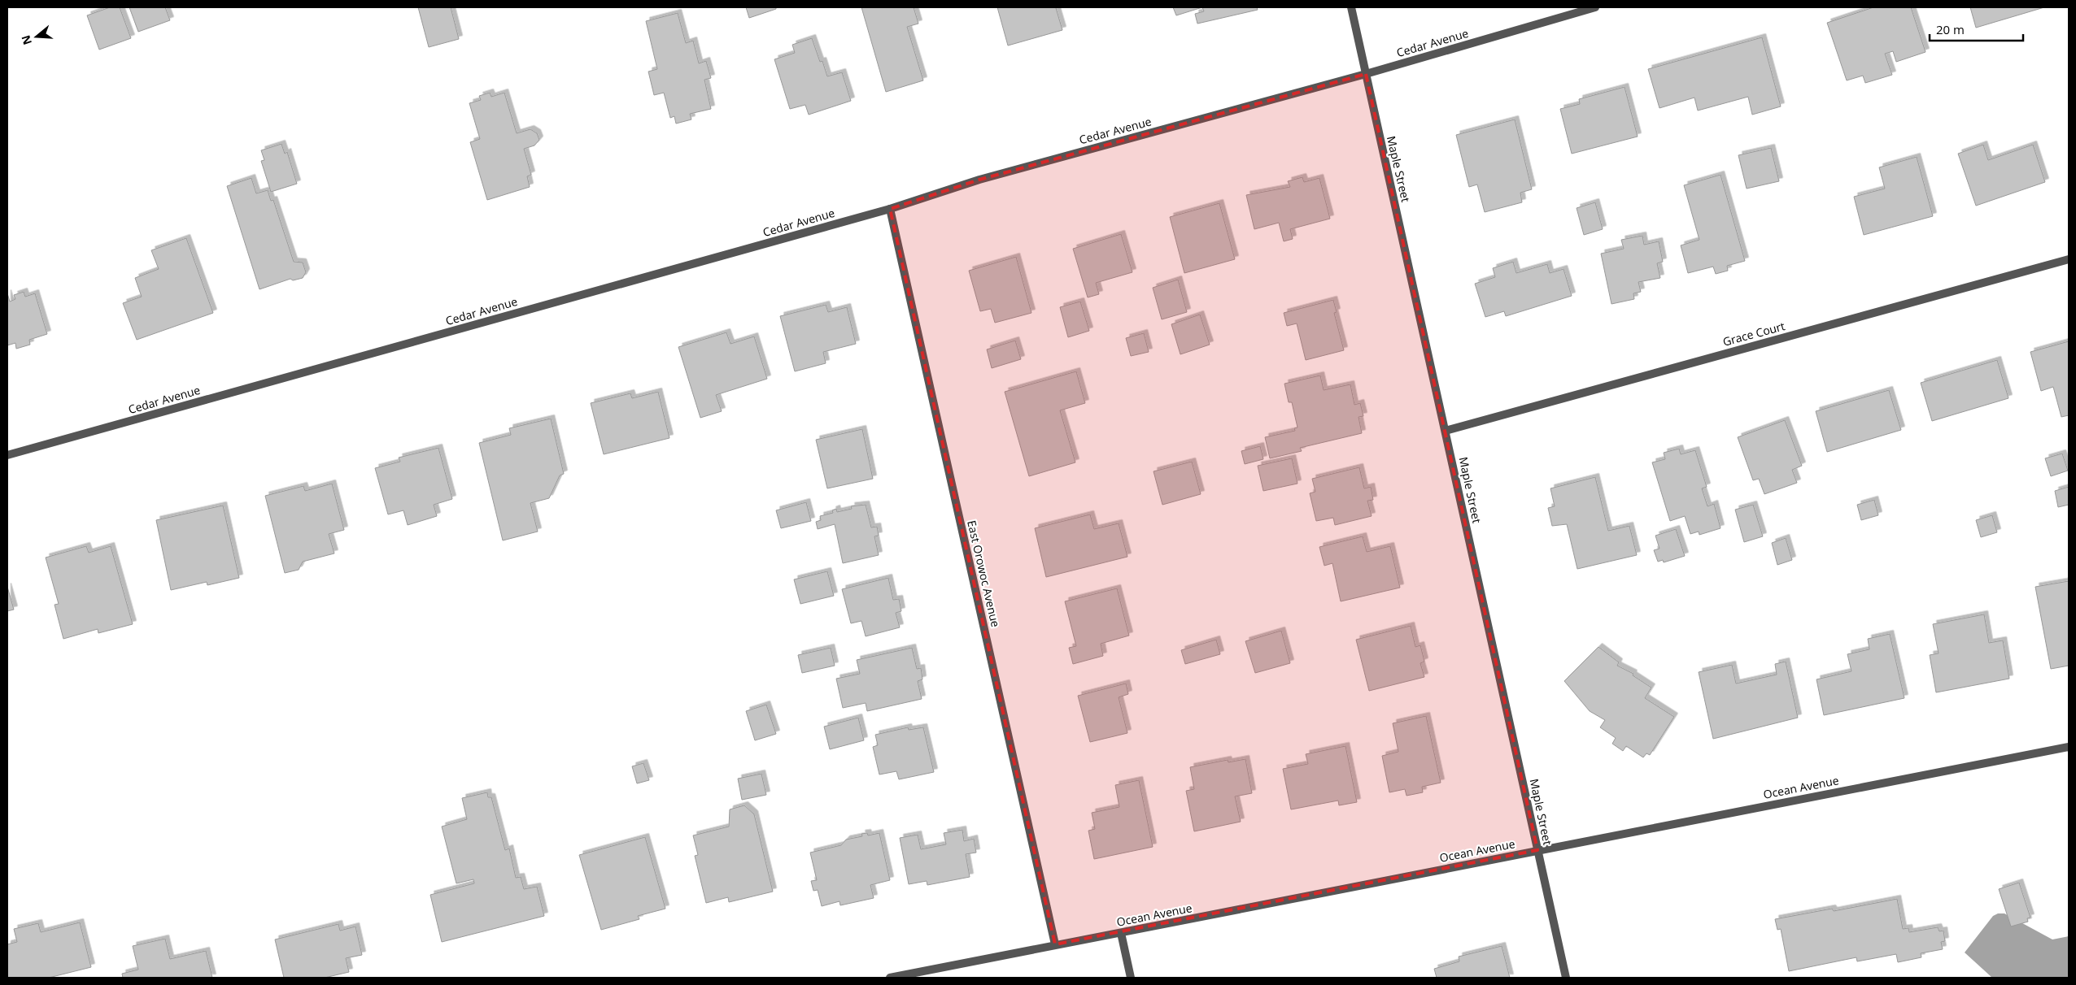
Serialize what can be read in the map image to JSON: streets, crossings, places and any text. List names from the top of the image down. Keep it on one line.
{"streets":{"street":["Cedar Avenue","Maple Street","Grace Court","East Orowoc Avenue","Ocean Avenue"]},"crossings":[["Cedar Avenue","Maple Street"],["Cedar Avenue","East Orowoc Avenue"],["Maple Street","Grace Court"],["Maple Street","Ocean Avenue"],["East Orowoc Avenue","Ocean Avenue"]],"scale_bar":"20 m","north":"left"}
